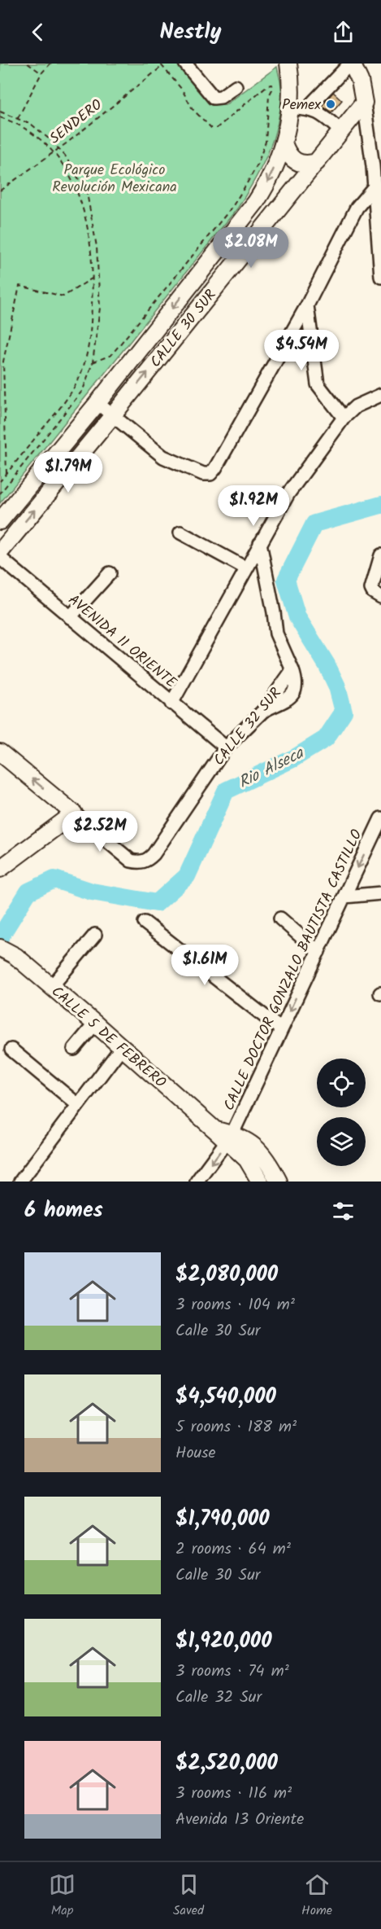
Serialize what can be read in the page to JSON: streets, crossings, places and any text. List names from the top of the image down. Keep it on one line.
{"streets":{"main road":["CALLE 30 SUR","CALLE 5 DE FEBRERO"],"street":["AVENIDA 11 ORIENTE","CALLE 32 SUR","CALLE DOCTOR GONZALO BAUTISTA CASTILLO"],"path":["SENDERO"]},"crossings":[["AVENIDA 11 ORIENTE","CALLE 32 SUR"],["CALLE DOCTOR GONZALO BAUTISTA CASTILLO","CALLE 5 DE FEBRERO"]],"one_way":["CALLE DOCTOR GONZALO BAUTISTA CASTILLO"],"water":["Rio Alseca"],"parks":["Parque Ecológico Revolución Mexicana"],"places":["Pemex"],"page":{"header":"Nestly","price":["$2.08M","$4.54M","$1.79M","$1.92M","$2.52M","$1.61M"],"heading":"6 homes","list":[{"name":"$2,080,000","note":"3 rooms · 104 m² · Calle 30 Sur"},{"name":"$4,540,000","note":"5 rooms · 188 m² · House"},{"name":"$1,790,000","note":"2 rooms · 64 m² · Calle 30 Sur"},{"name":"$1,920,000","note":"3 rooms · 74 m² · Calle 32 Sur"},{"name":"$2,520,000","note":"3 rooms · 116 m² · Avenida 13 Oriente"}],"tabs":["Map","Saved","Home"]}}
